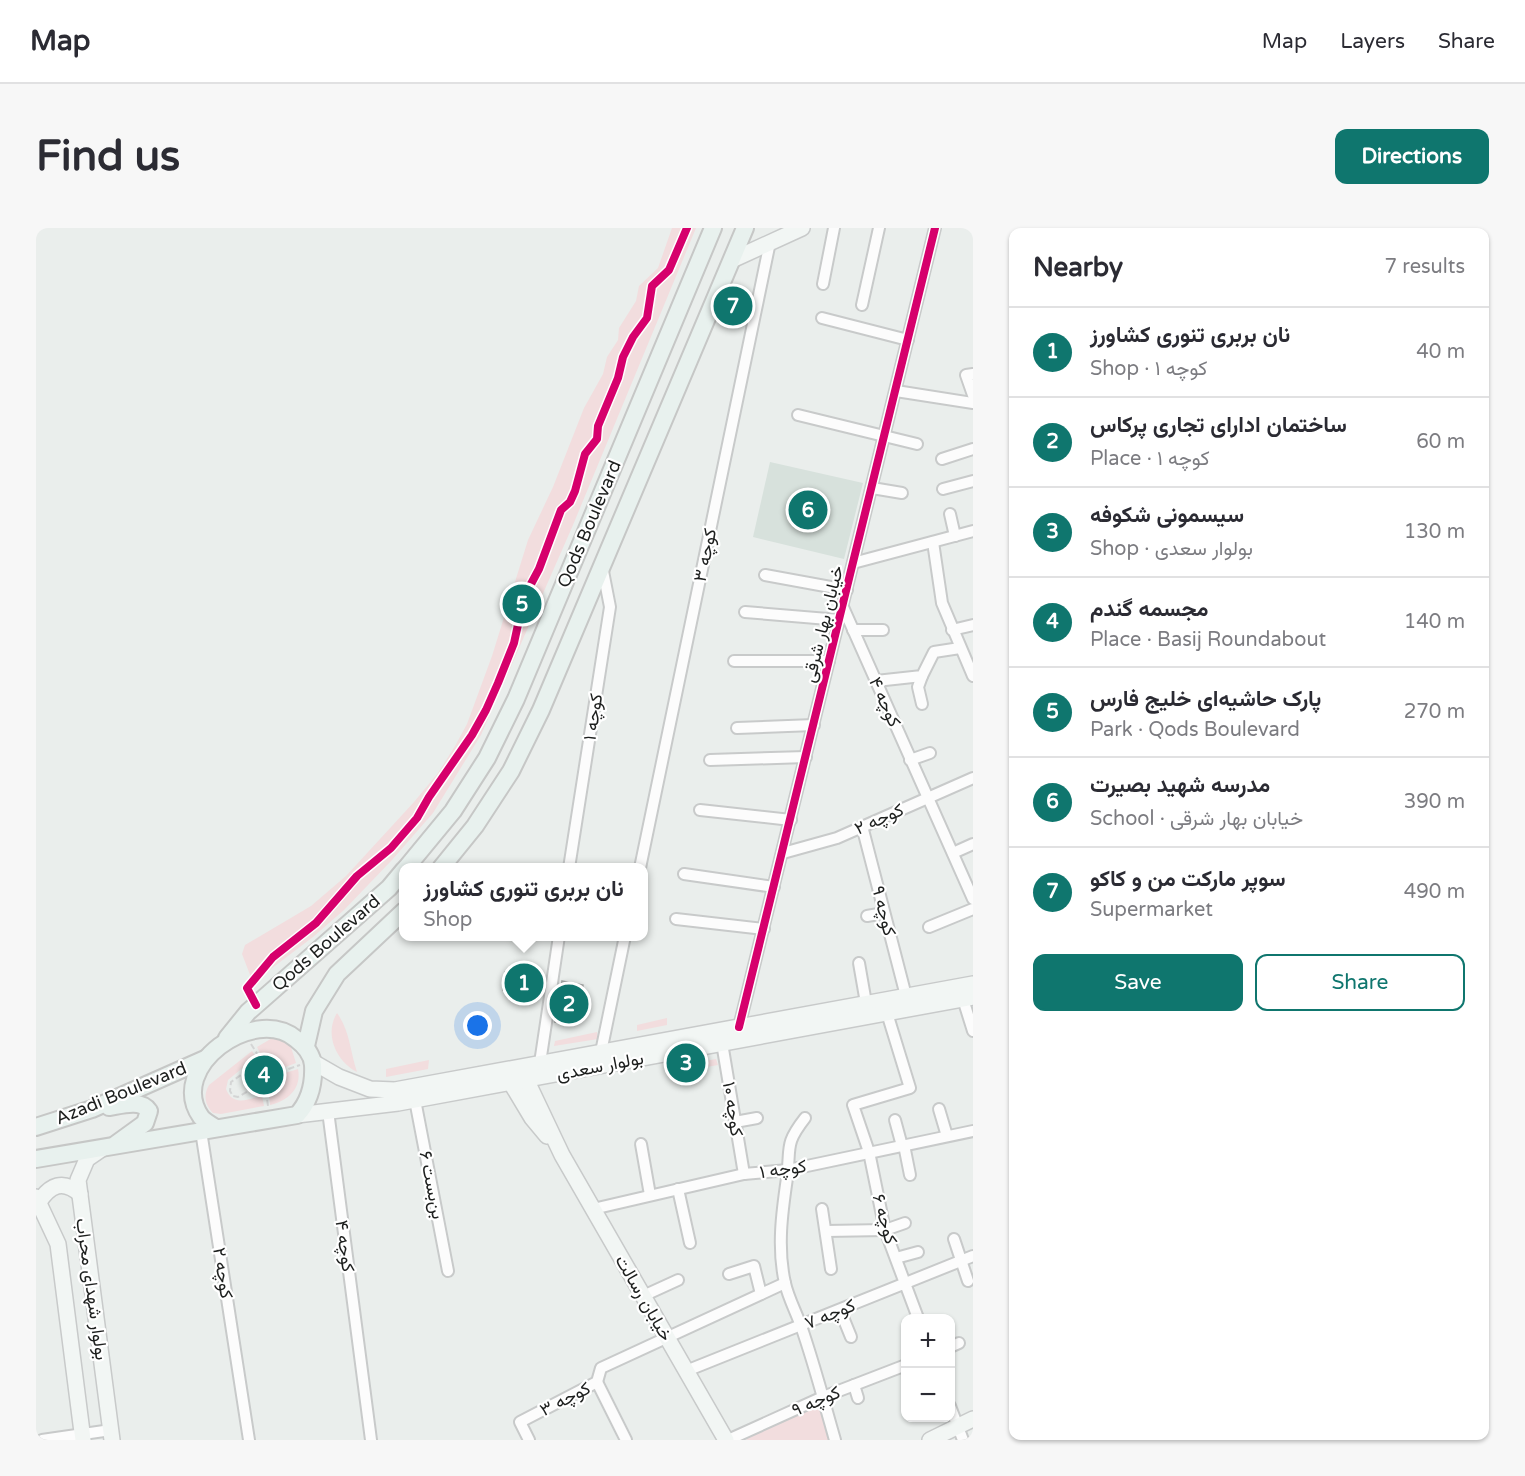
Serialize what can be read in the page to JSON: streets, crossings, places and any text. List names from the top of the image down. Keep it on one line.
{"streets":{"main road":["Qods Boulevard","بولوار سعدی","Azadi Boulevard","بولوار شهدای محراب","خیابان رسالت"],"street":["کوچه ۳","خیابان بهار شرقی","کوچه ۴","کوچه ۱","کوچه ۲","کوچه ۹","کوچه ۱۰","بن‌بست ۶","کوچه ۶","کوچه ۷"]},"crossings":[["Qods Boulevard","کوچه ۱"],["Qods Boulevard","بولوار سعدی"],["Qods Boulevard","Azadi Boulevard"],["کوچه ۳","خیابان رسالت"],["خیابان بهار شرقی","کوچه ۴"],["خیابان بهار شرقی","کوچه ۲"],["خیابان بهار شرقی","بولوار سعدی"],["کوچه ۴","کوچه ۲"],["کوچه ۴","بولوار سعدی"],["کوچه ۱","کوچه ۱۰"],["کوچه ۱","کوچه ۶"],["کوچه ۱","خیابان رسالت"],["کوچه ۲","کوچه ۹"],["کوچه ۲","Azadi Boulevard"],["کوچه ۹","بولوار سعدی"],["کوچه ۹","خیابان رسالت"],["بولوار سعدی","Azadi Boulevard"],["بولوار سعدی","کوچه ۱۰"],["بولوار سعدی","بن‌بست ۶"],["بولوار سعدی","خیابان رسالت"],["Azadi Boulevard","بولوار شهدای محراب"],["کوچه ۶","کوچه ۷"],["خیابان رسالت","کوچه ۷"]],"page":{"header":"Map","nav":["Map","Layers","Share"],"buttons":["Directions",["Save","Share"]],"title":"Find us","heading":["Nearby","7 results"],"pins":["7","6","5","1","2","3","4"],"list":[{"mark":"1","name":"نان بربری تنوری کشاورز","note":"Shop · کوچه ۱","value":"40 m"},{"mark":"2","name":"ساختمان ادارای تجاری پرکاس","note":"Place · کوچه ۱","value":"60 m"},{"mark":"3","name":"سیسمونی شکوفه","note":"Shop · بولوار سعدی","value":"130 m"},{"mark":"4","name":"مجسمه گندم","note":"Place · Basij Roundabout","value":"140 m"},{"mark":"5","name":"پارک حاشیه‌ای خلیج فارس","note":"Park · Qods Boulevard","value":"270 m"},{"mark":"6","name":"مدرسه شهید بصیرت","note":"School · خیابان بهار شرقی","value":"390 m"},{"mark":"7","name":"سوپر مارکت من و کاکو","note":"Supermarket","value":"490 m"}],"popup":["نان بربری تنوری کشاورز","Shop"],"map_buttons":["+","−"]}}
